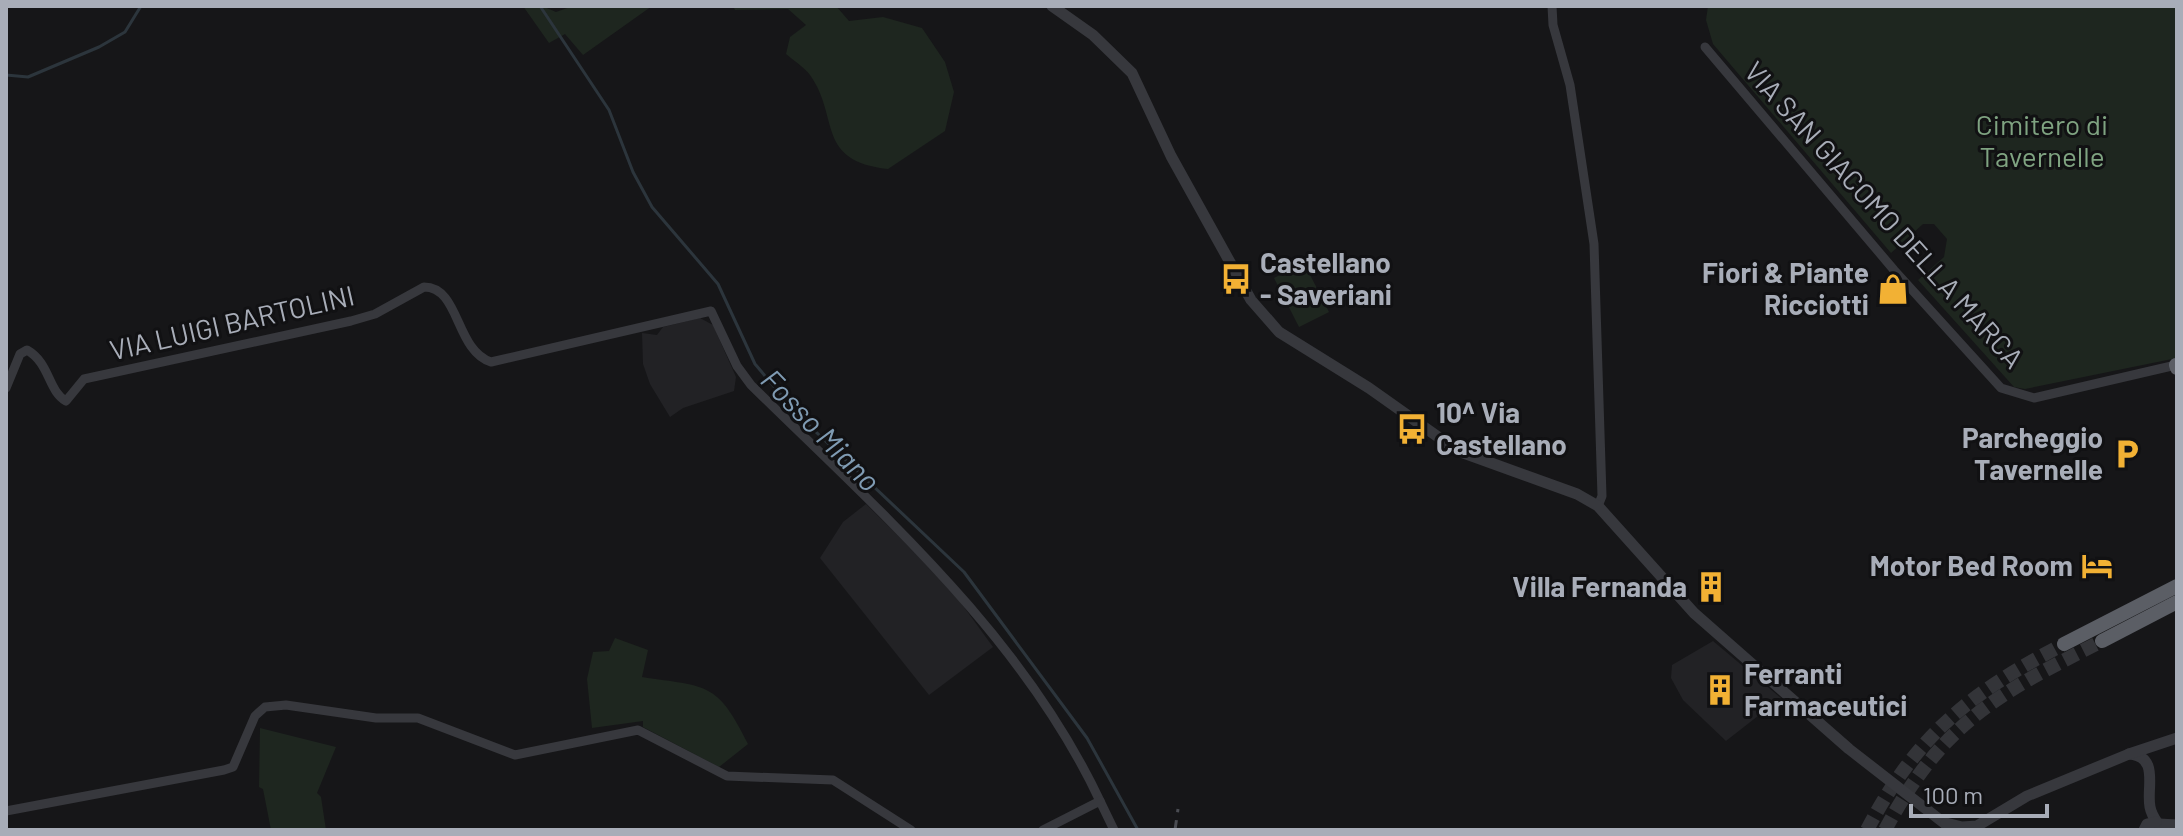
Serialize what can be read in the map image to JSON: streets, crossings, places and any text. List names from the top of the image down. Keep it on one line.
{"streets":{"street":["VIA SAN GIACOMO DELLA MARCA","VIA LUIGI BARTOLINI"]},"water":["Fosso Miano"],"parks":["Cimitero di Tavernelle"],"places":{"bus stop":["Castellano - Saveriani","10^ Via Castellano"],"shop":["Fiori & Piante Ricciotti"],"parking":["Parcheggio Tavernelle"],"hotel":["Motor Bed Room"],"building":["Villa Fernanda","Ferranti Farmaceutici"]},"scale_bar":"100 m"}
